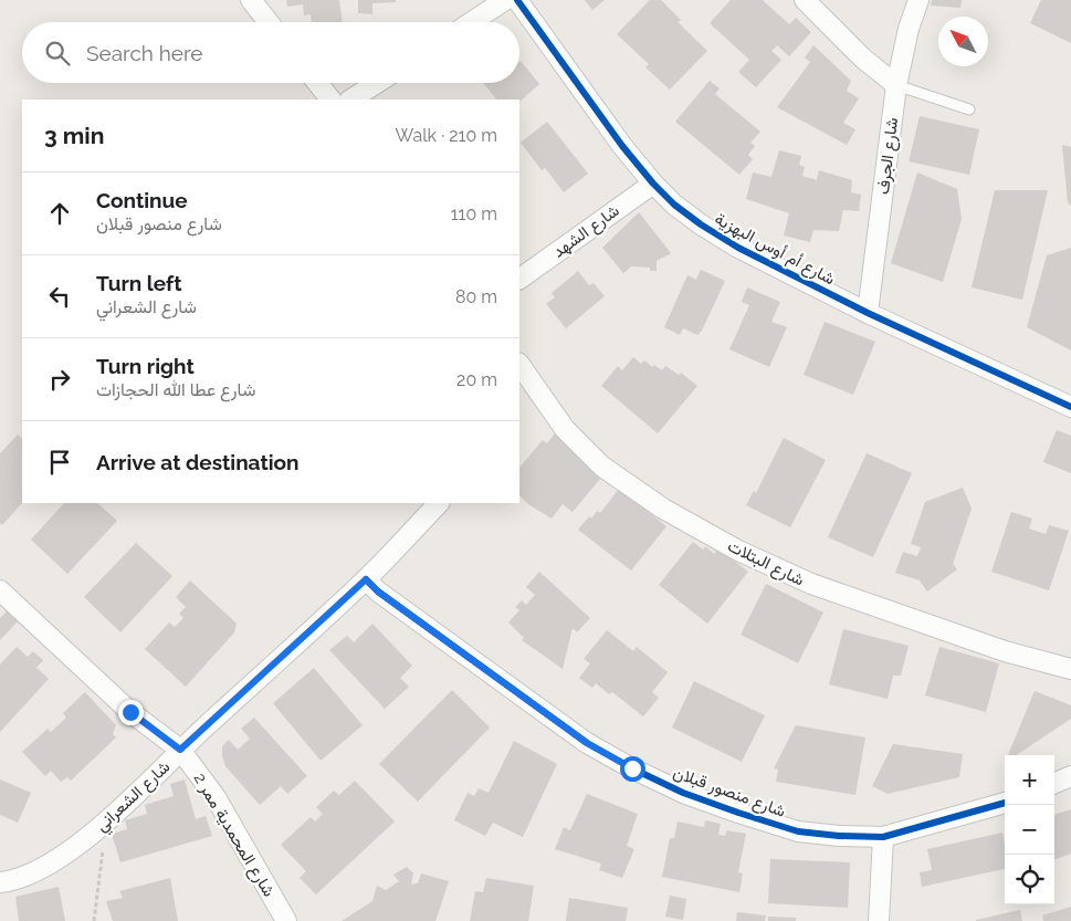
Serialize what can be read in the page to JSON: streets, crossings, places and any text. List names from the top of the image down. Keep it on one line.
{"streets":{"street":["شارع الجرف","شارع الشهد","شارع أم أوس البهزية","شارع البتلات","شارع منصور قبلان","شارع الشعراني","شارع المحمدية ممر 2"]},"crossings":[["شارع الجرف","شارع أم أوس البهزية"],["شارع الشهد","شارع أم أوس البهزية"],["شارع منصور قبلان","شارع الشعراني"],["شارع الشعراني","شارع المحمدية ممر 2"]],"north":"top left","page":{"search":"Search here","heading":["3 min","Walk · 210 m"],"list":[["Continue","شارع منصور قبلان","110 m"],["Turn left","شارع الشعراني","80 m"],["Turn right","شارع عطا الله الحجازات","20 m"],"Arrive at destination"],"map_buttons":["+","−"]}}
